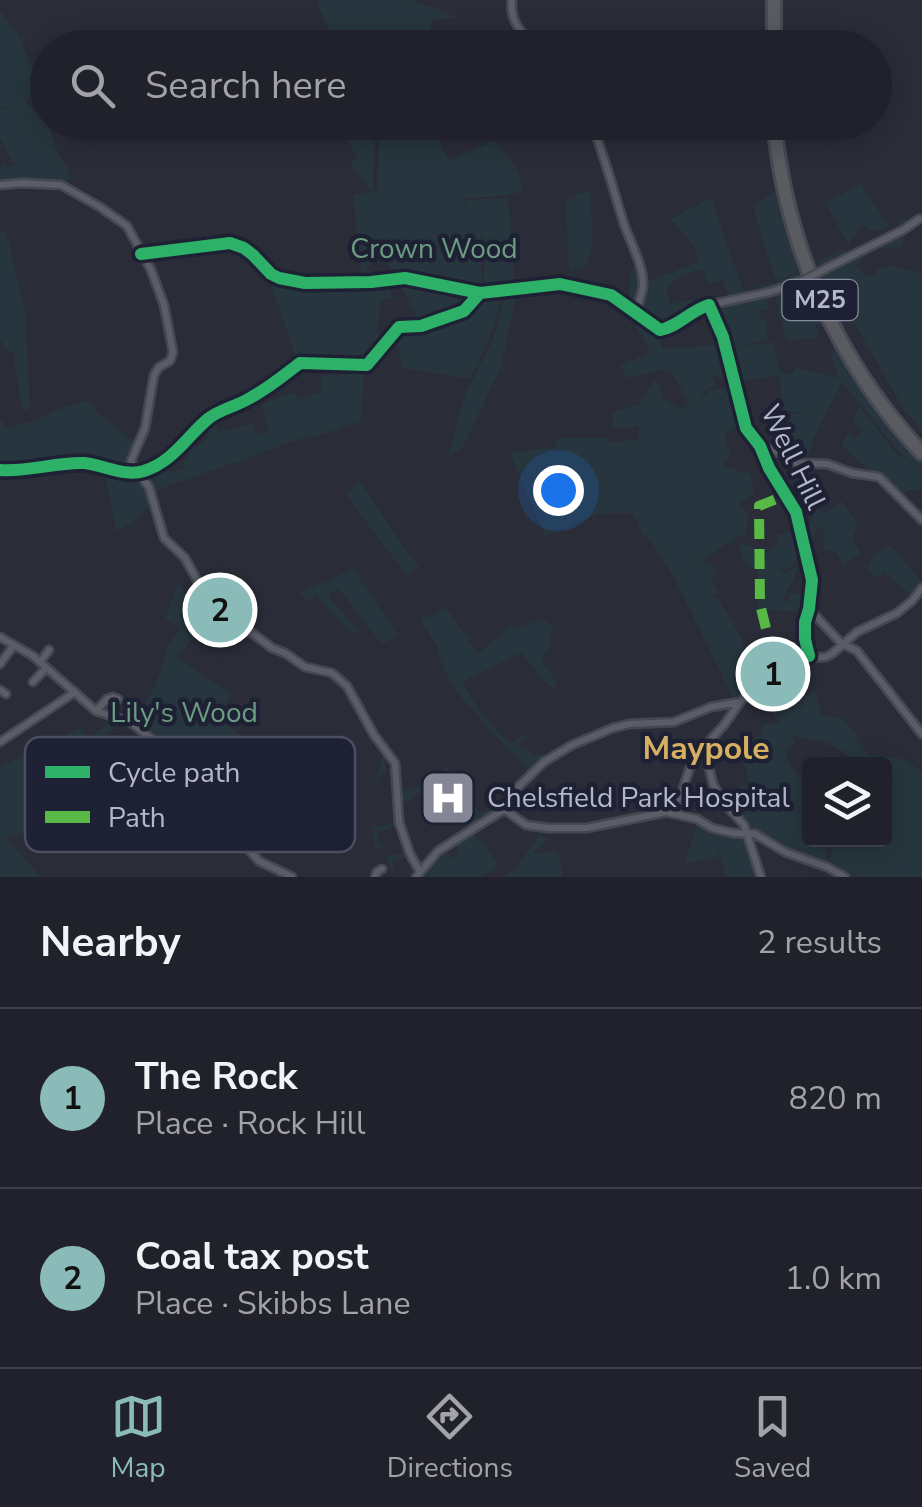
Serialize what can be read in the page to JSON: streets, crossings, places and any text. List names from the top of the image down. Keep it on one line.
{"streets":{"highway":["M25"],"street":["Well Hill"]},"districts":["Maypole"],"parks":["Crown Wood","Lily's Wood"],"places":{"hospital":["Chelsfield Park Hospital"]},"legend":["Cycle path","Path"],"page":{"search":"Search here","pins":["2","1"],"heading":["Nearby","2 results"],"list":[{"mark":"1","name":"The Rock","note":"Place · Rock Hill","value":"820 m"},{"mark":"2","name":"Coal tax post","note":"Place · Skibbs Lane","value":"1.0 km"}],"nav":["Map","Directions","Saved"]}}
